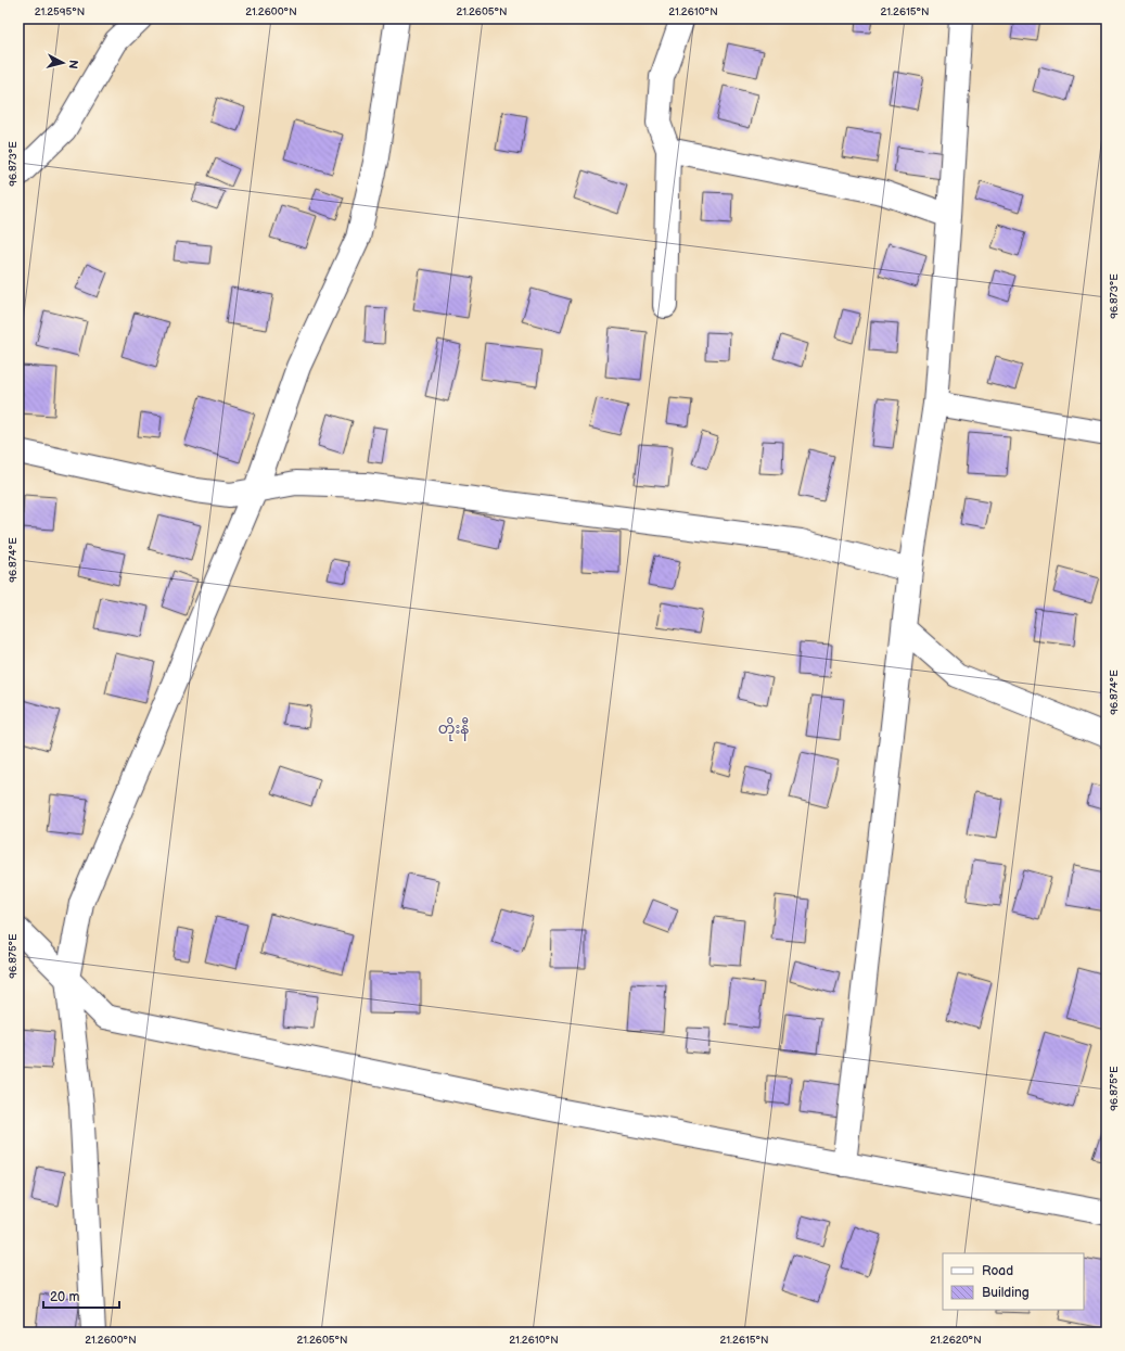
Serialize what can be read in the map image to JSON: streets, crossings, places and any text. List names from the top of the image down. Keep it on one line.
{"districts":["တိုးနီ"],"legend":["Road","Building"],"scale_bar":"20 m","north":"right","coordinates":["21.2595°N","21.2600°N","21.2605°N","21.2610°N","21.2615°N","96.873°E","96.874°E","96.875°E","21.2620°N"]}
